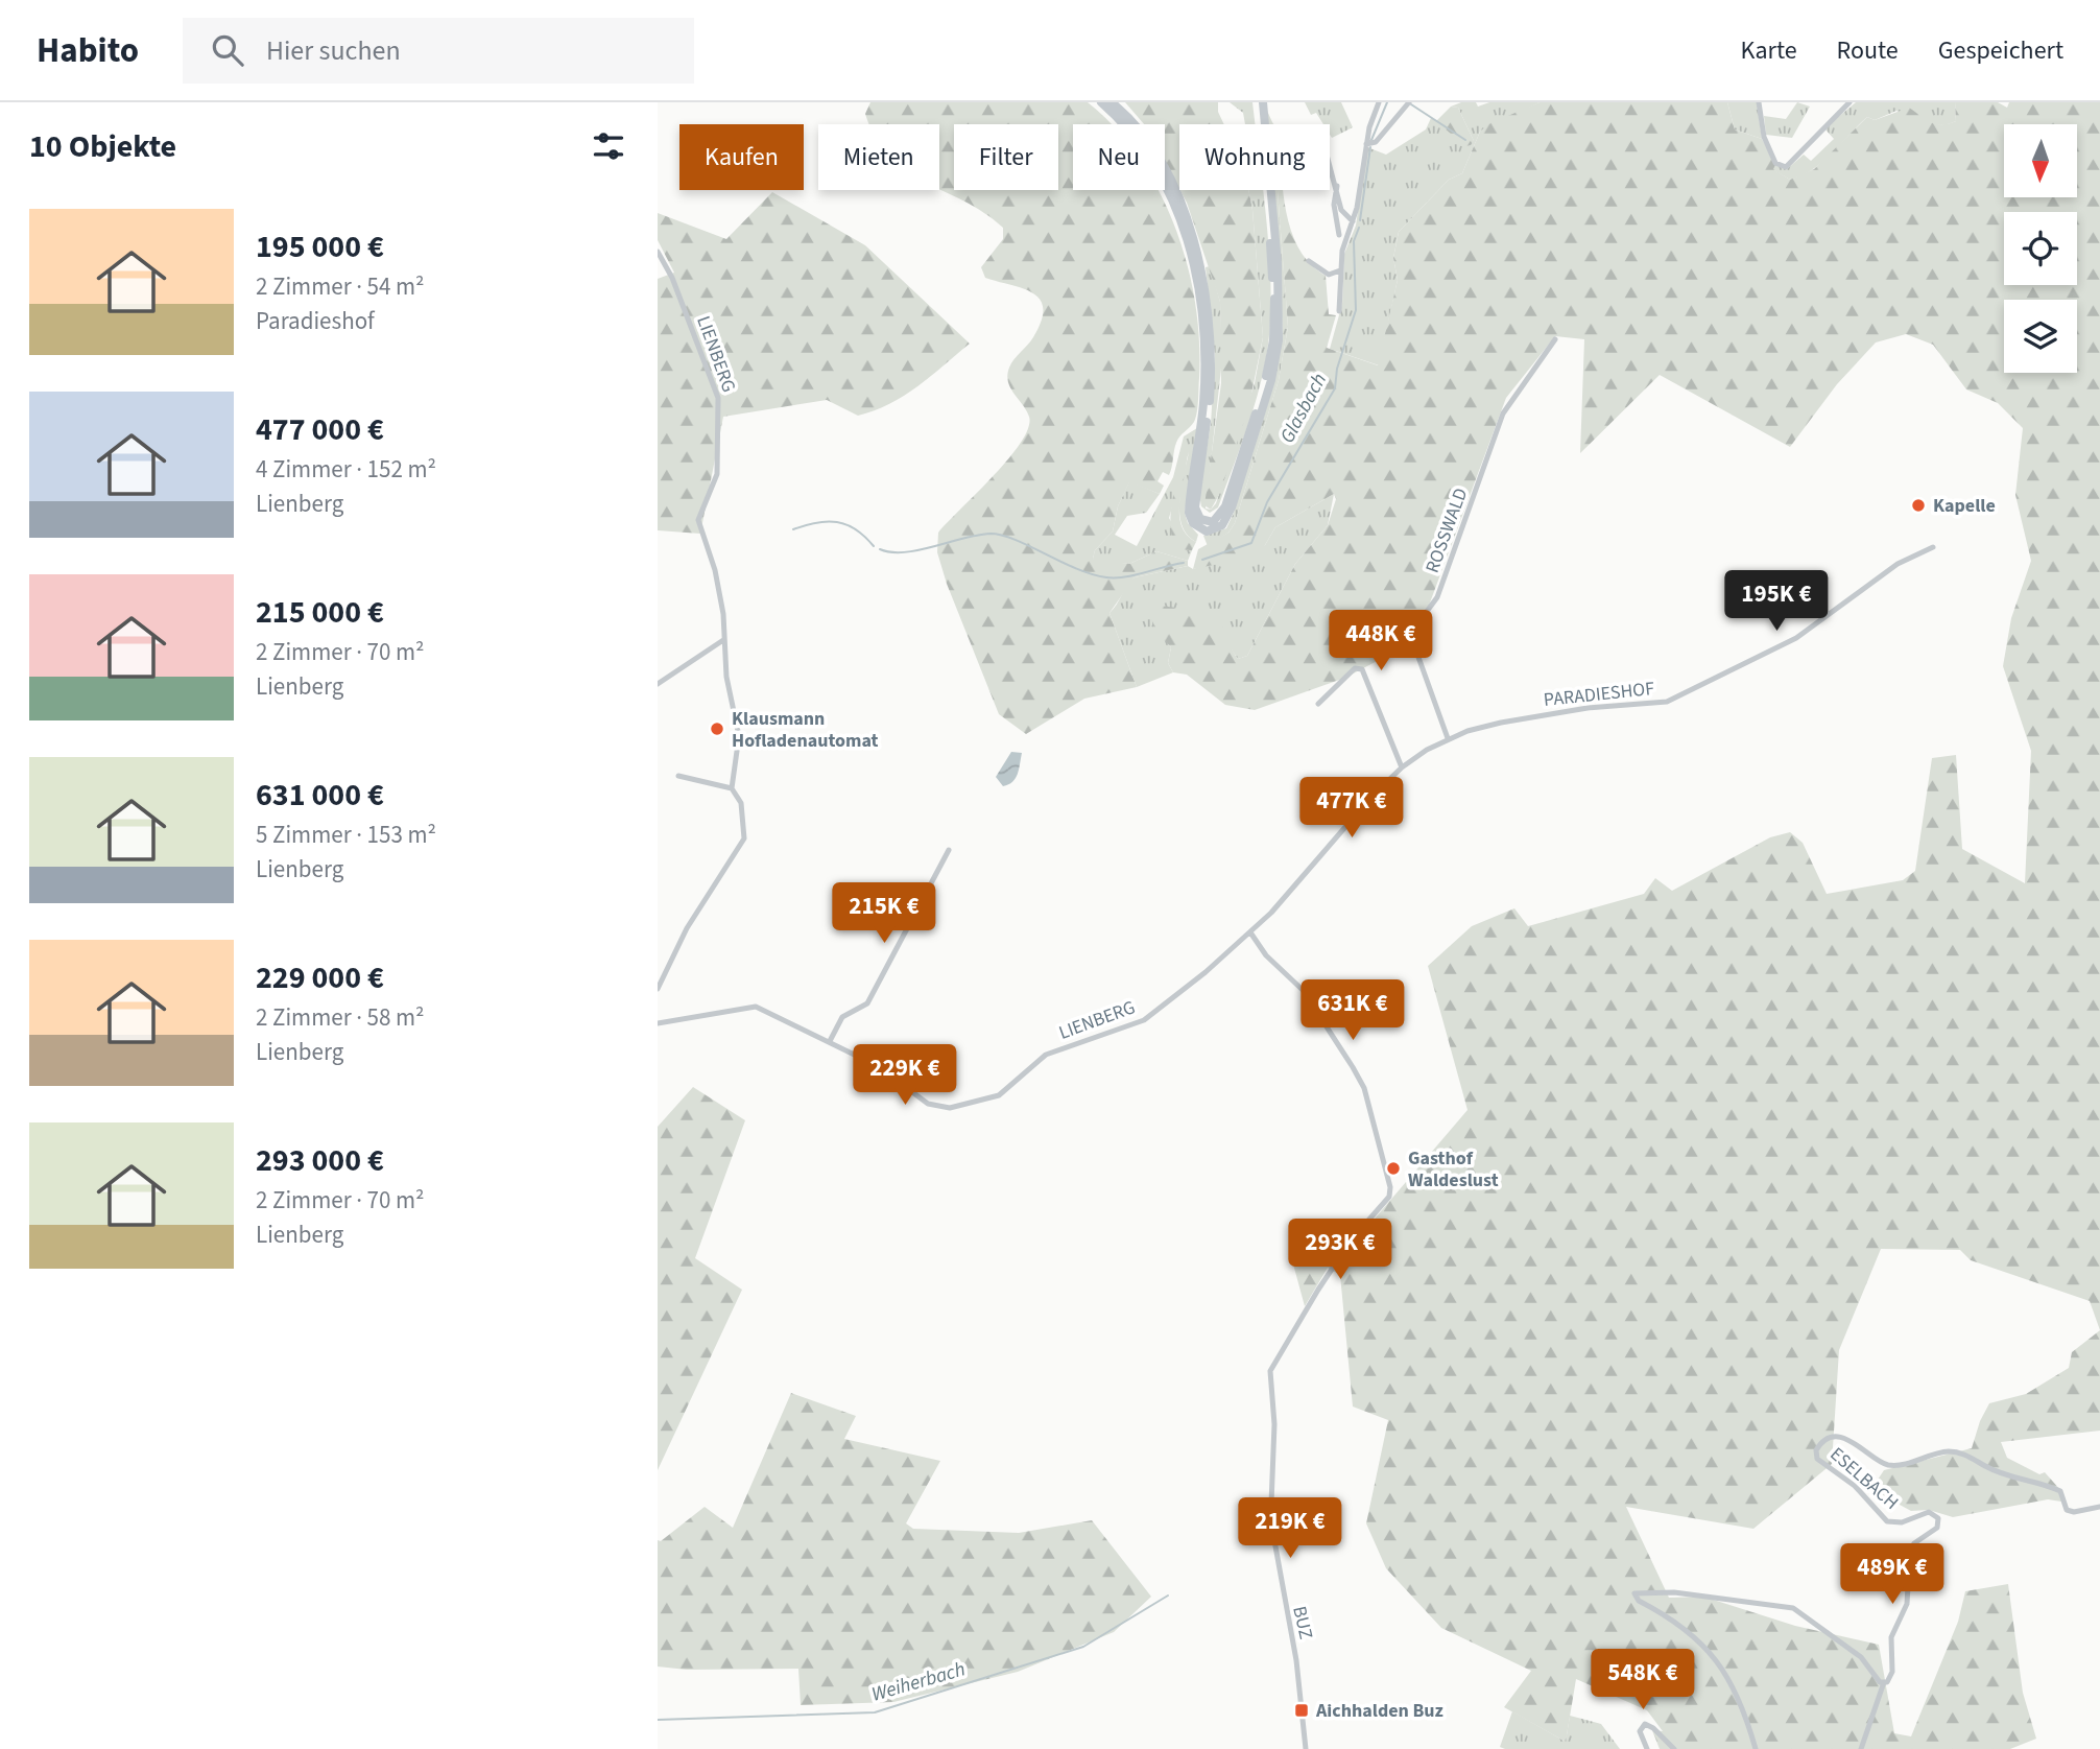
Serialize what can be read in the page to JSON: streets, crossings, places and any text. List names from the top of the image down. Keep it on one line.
{"streets":{"street":["LIENBERG","ROSSWALD","PARADIESHOF","ESELBACH","BUZ"]},"crossings":[["LIENBERG","ROSSWALD"],["LIENBERG","PARADIESHOF"],["LIENBERG","BUZ"],["ROSSWALD","PARADIESHOF"]],"water":["Glasbach","Weiherbach"],"places":{"other":["Kapelle","Klausmann Hofladenautomat","Gasthof Waldeslust"],"transit":["Aichhalden Buz"]},"north":"bottom","page":{"header":"Habito","search":"Hier suchen","nav":["Karte","Route","Gespeichert"],"heading":"10 Objekte","chip":["Kaufen","Mieten","Filter","Neu","Wohnung"],"list":[{"name":"195 000 €","note":"2 Zimmer · 54 m² · Paradieshof"},{"name":"477 000 €","note":"4 Zimmer · 152 m² · Lienberg"},{"name":"215 000 €","note":"2 Zimmer · 70 m² · Lienberg"},{"name":"631 000 €","note":"5 Zimmer · 153 m² · Lienberg"},{"name":"229 000 €","note":"2 Zimmer · 58 m² · Lienberg"},{"name":"293 000 €","note":"2 Zimmer · 70 m² · Lienberg"}],"price":["195K €","448K €","477K €","215K €","631K €","229K €","293K €","219K €","489K €","548K €"]}}
